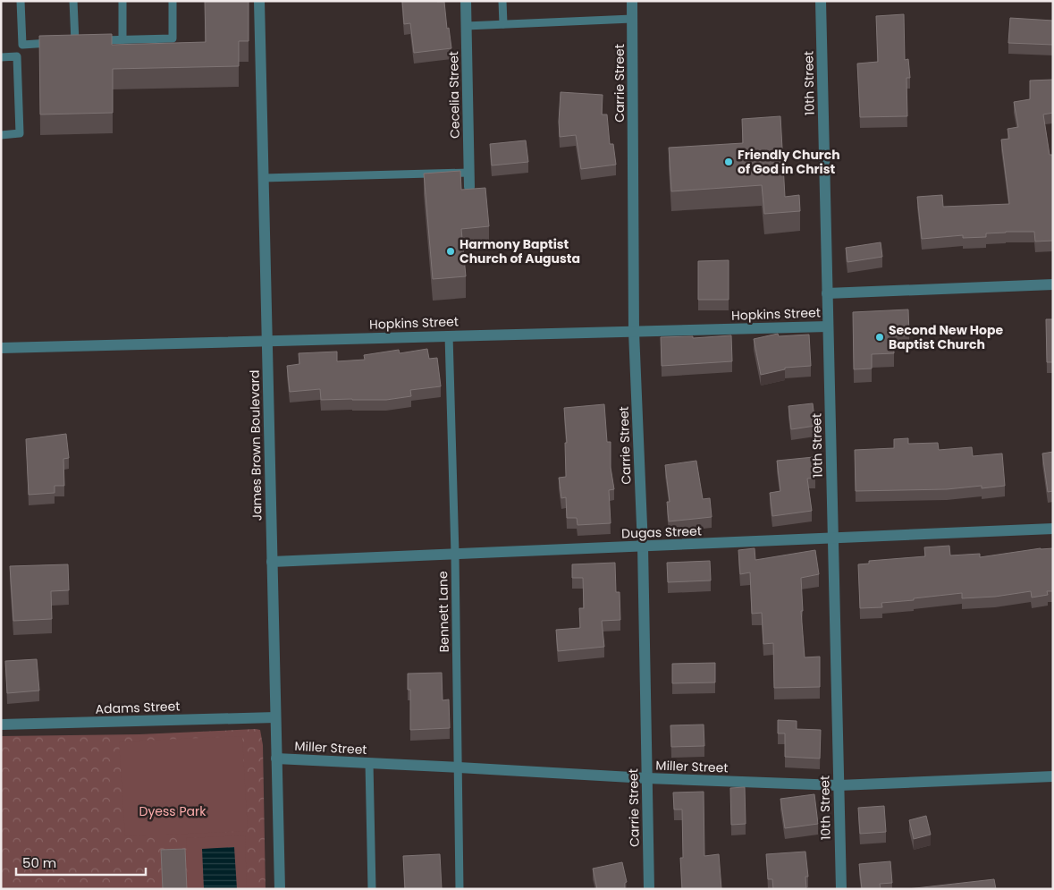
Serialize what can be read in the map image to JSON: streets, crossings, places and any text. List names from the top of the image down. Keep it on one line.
{"streets":{"street":["Carrie Street","10th Street","Cecelia Street","Hopkins Street","James Brown Boulevard","Dugas Street","Adams Street","Miller Street"],"lane":["Bennett Lane"]},"crossings":[["Carrie Street","Hopkins Street"],["Carrie Street","Dugas Street"],["Carrie Street","Miller Street"],["10th Street","Hopkins Street"],["10th Street","Dugas Street"],["10th Street","Miller Street"],["Hopkins Street","James Brown Boulevard"],["Hopkins Street","Bennett Lane"],["James Brown Boulevard","Dugas Street"],["James Brown Boulevard","Adams Street"],["James Brown Boulevard","Miller Street"],["Dugas Street","Bennett Lane"],["Bennett Lane","Miller Street"]],"parks":["Dyess Park"],"places":["Friendly Church of God in Christ","Harmony Baptist Church of Augusta","Second New Hope Baptist Church"],"scale_bar":"50 m"}
